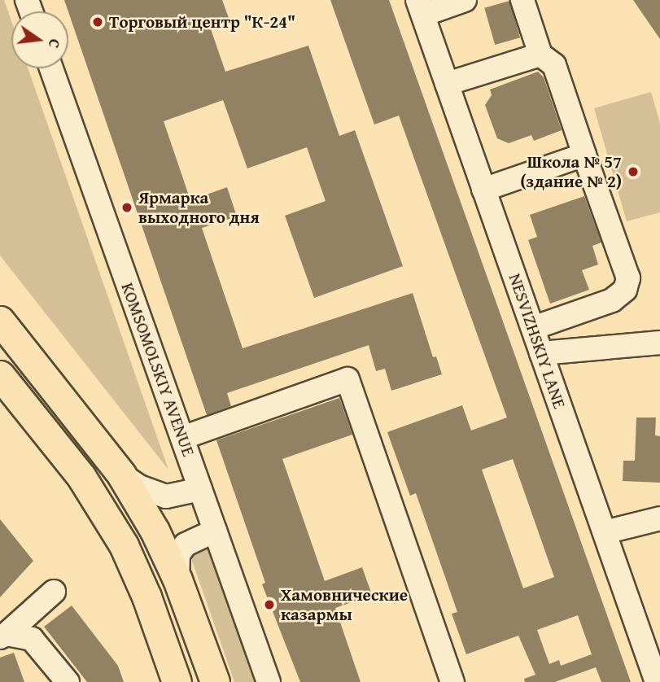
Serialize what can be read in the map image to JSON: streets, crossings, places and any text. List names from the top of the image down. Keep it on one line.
{"streets":{"street":["NESVIZHSKIY LANE","KOMSOMOLSKIY AVENUE"]},"places":["Торговый центр \"К-24\"","Школа № 57 (здание № 2)","Ярмарка выходного дня","Хамовнические казармы"],"north":"right"}
